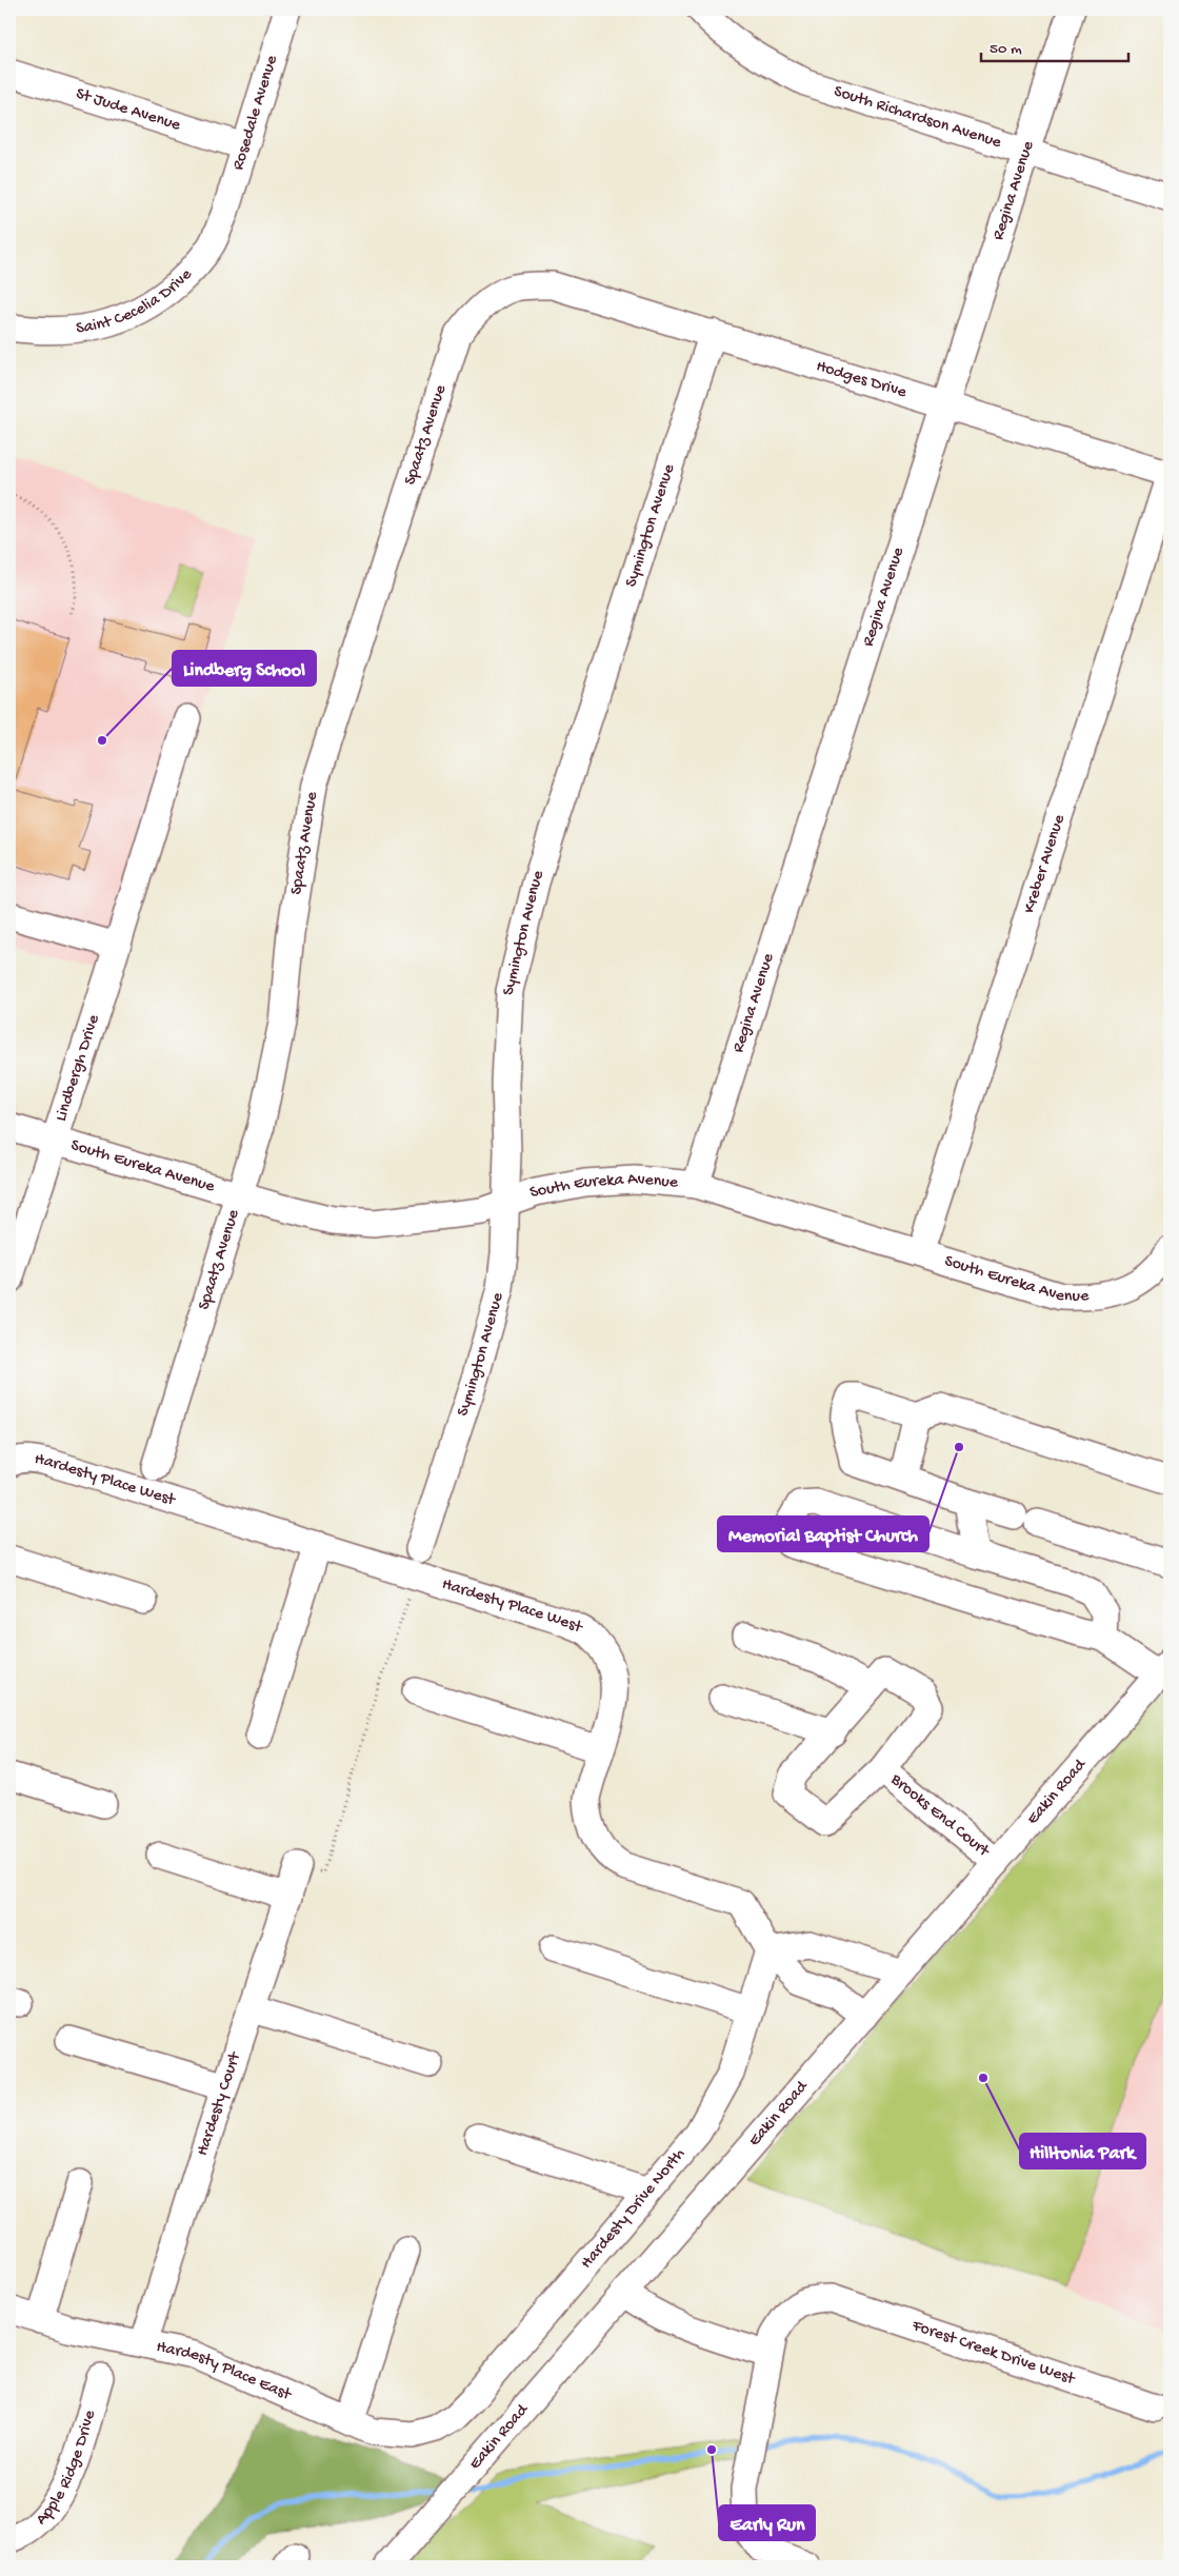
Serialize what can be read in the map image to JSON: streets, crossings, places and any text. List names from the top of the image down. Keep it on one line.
{"streets":{"street":["St Jude Avenue","Rosedale Avenue","South Richardson Avenue","Regina Avenue","Saint Cecelia Drive","Hodges Drive","Spaatz Avenue","Symington Avenue","Kreber Avenue","Lindbergh Drive","South Eureka Avenue","Hardesty Place West","Eakin Road","Brooks End Court","Hardesty Court","Hardesty Drive North","Forest Creek Drive West","Hardesty Place East","Apple Ridge Drive"]},"crossings":[["St Jude Avenue","Rosedale Avenue"],["Rosedale Avenue","Saint Cecelia Drive"],["South Richardson Avenue","Regina Avenue"],["Regina Avenue","Hodges Drive"],["Regina Avenue","South Eureka Avenue"],["Hodges Drive","Spaatz Avenue"],["Hodges Drive","Symington Avenue"],["Hodges Drive","Kreber Avenue"],["Spaatz Avenue","South Eureka Avenue"],["Symington Avenue","South Eureka Avenue"],["Kreber Avenue","South Eureka Avenue"],["Lindbergh Drive","South Eureka Avenue"],["Hardesty Place West","Eakin Road"],["Hardesty Place West","Hardesty Drive North"],["Eakin Road","Brooks End Court"],["Hardesty Court","Hardesty Place East"],["Hardesty Drive North","Hardesty Place East"]],"places":["Lindberg School","Memorial Baptist Church","Hilltonia Park","Early Run"],"scale_bar":"50 m"}
